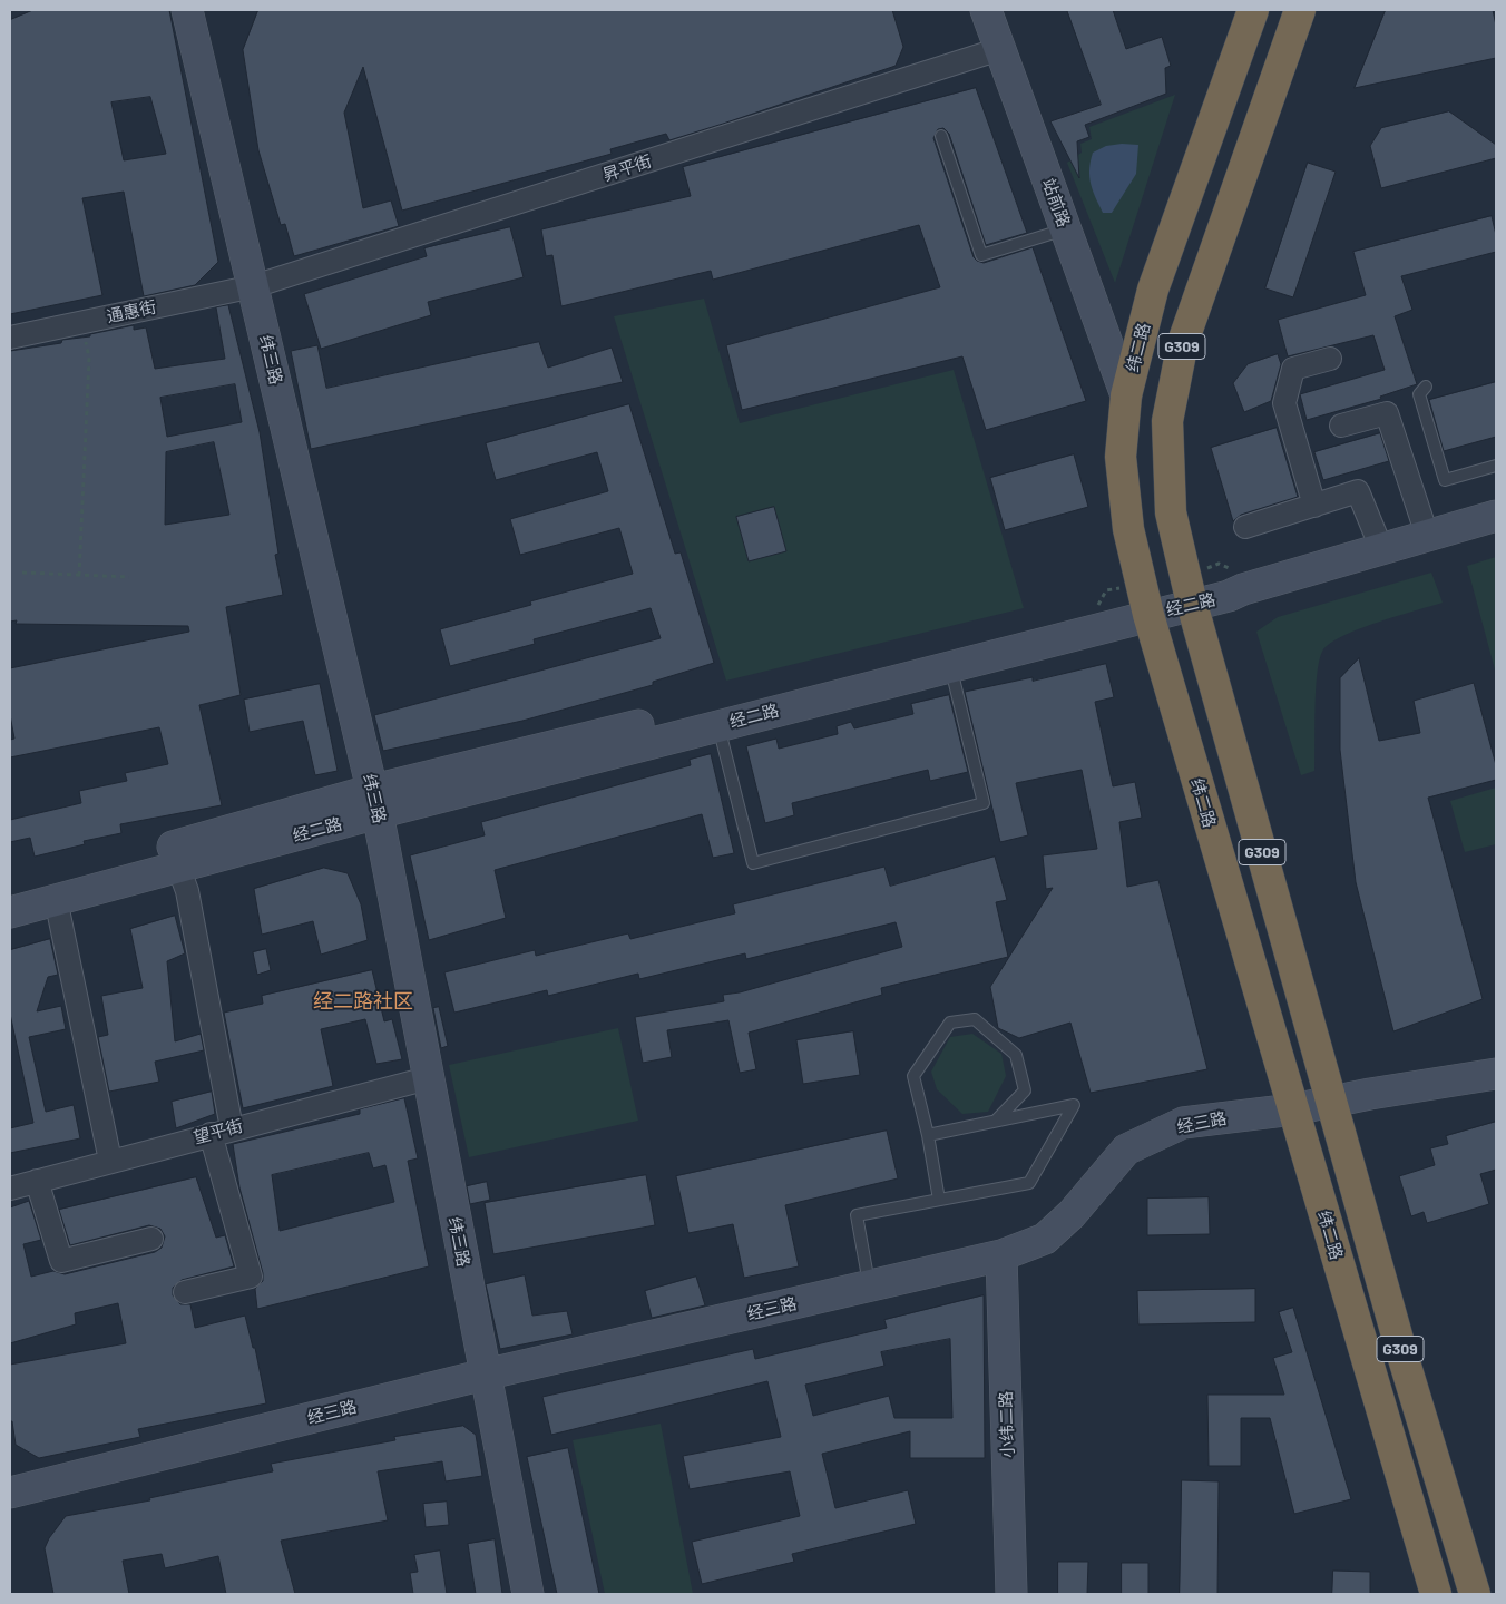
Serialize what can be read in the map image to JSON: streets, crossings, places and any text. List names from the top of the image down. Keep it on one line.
{"streets":{"highway":["G309","纬二路"],"street":["昇平街","站前路","通惠街","纬三路","经二路","经三路","望平街","小纬二路"]},"crossings":[["昇平街","站前路"],["昇平街","通惠街"],["昇平街","纬三路"],["站前路","纬二路"],["通惠街","纬三路"],["G309","经二路"],["G309","经三路"],["纬二路","经二路"],["纬二路","经三路"],["纬三路","经二路"],["纬三路","经三路"],["纬三路","望平街"],["经三路","小纬二路"]],"districts":["经二路社区"]}
